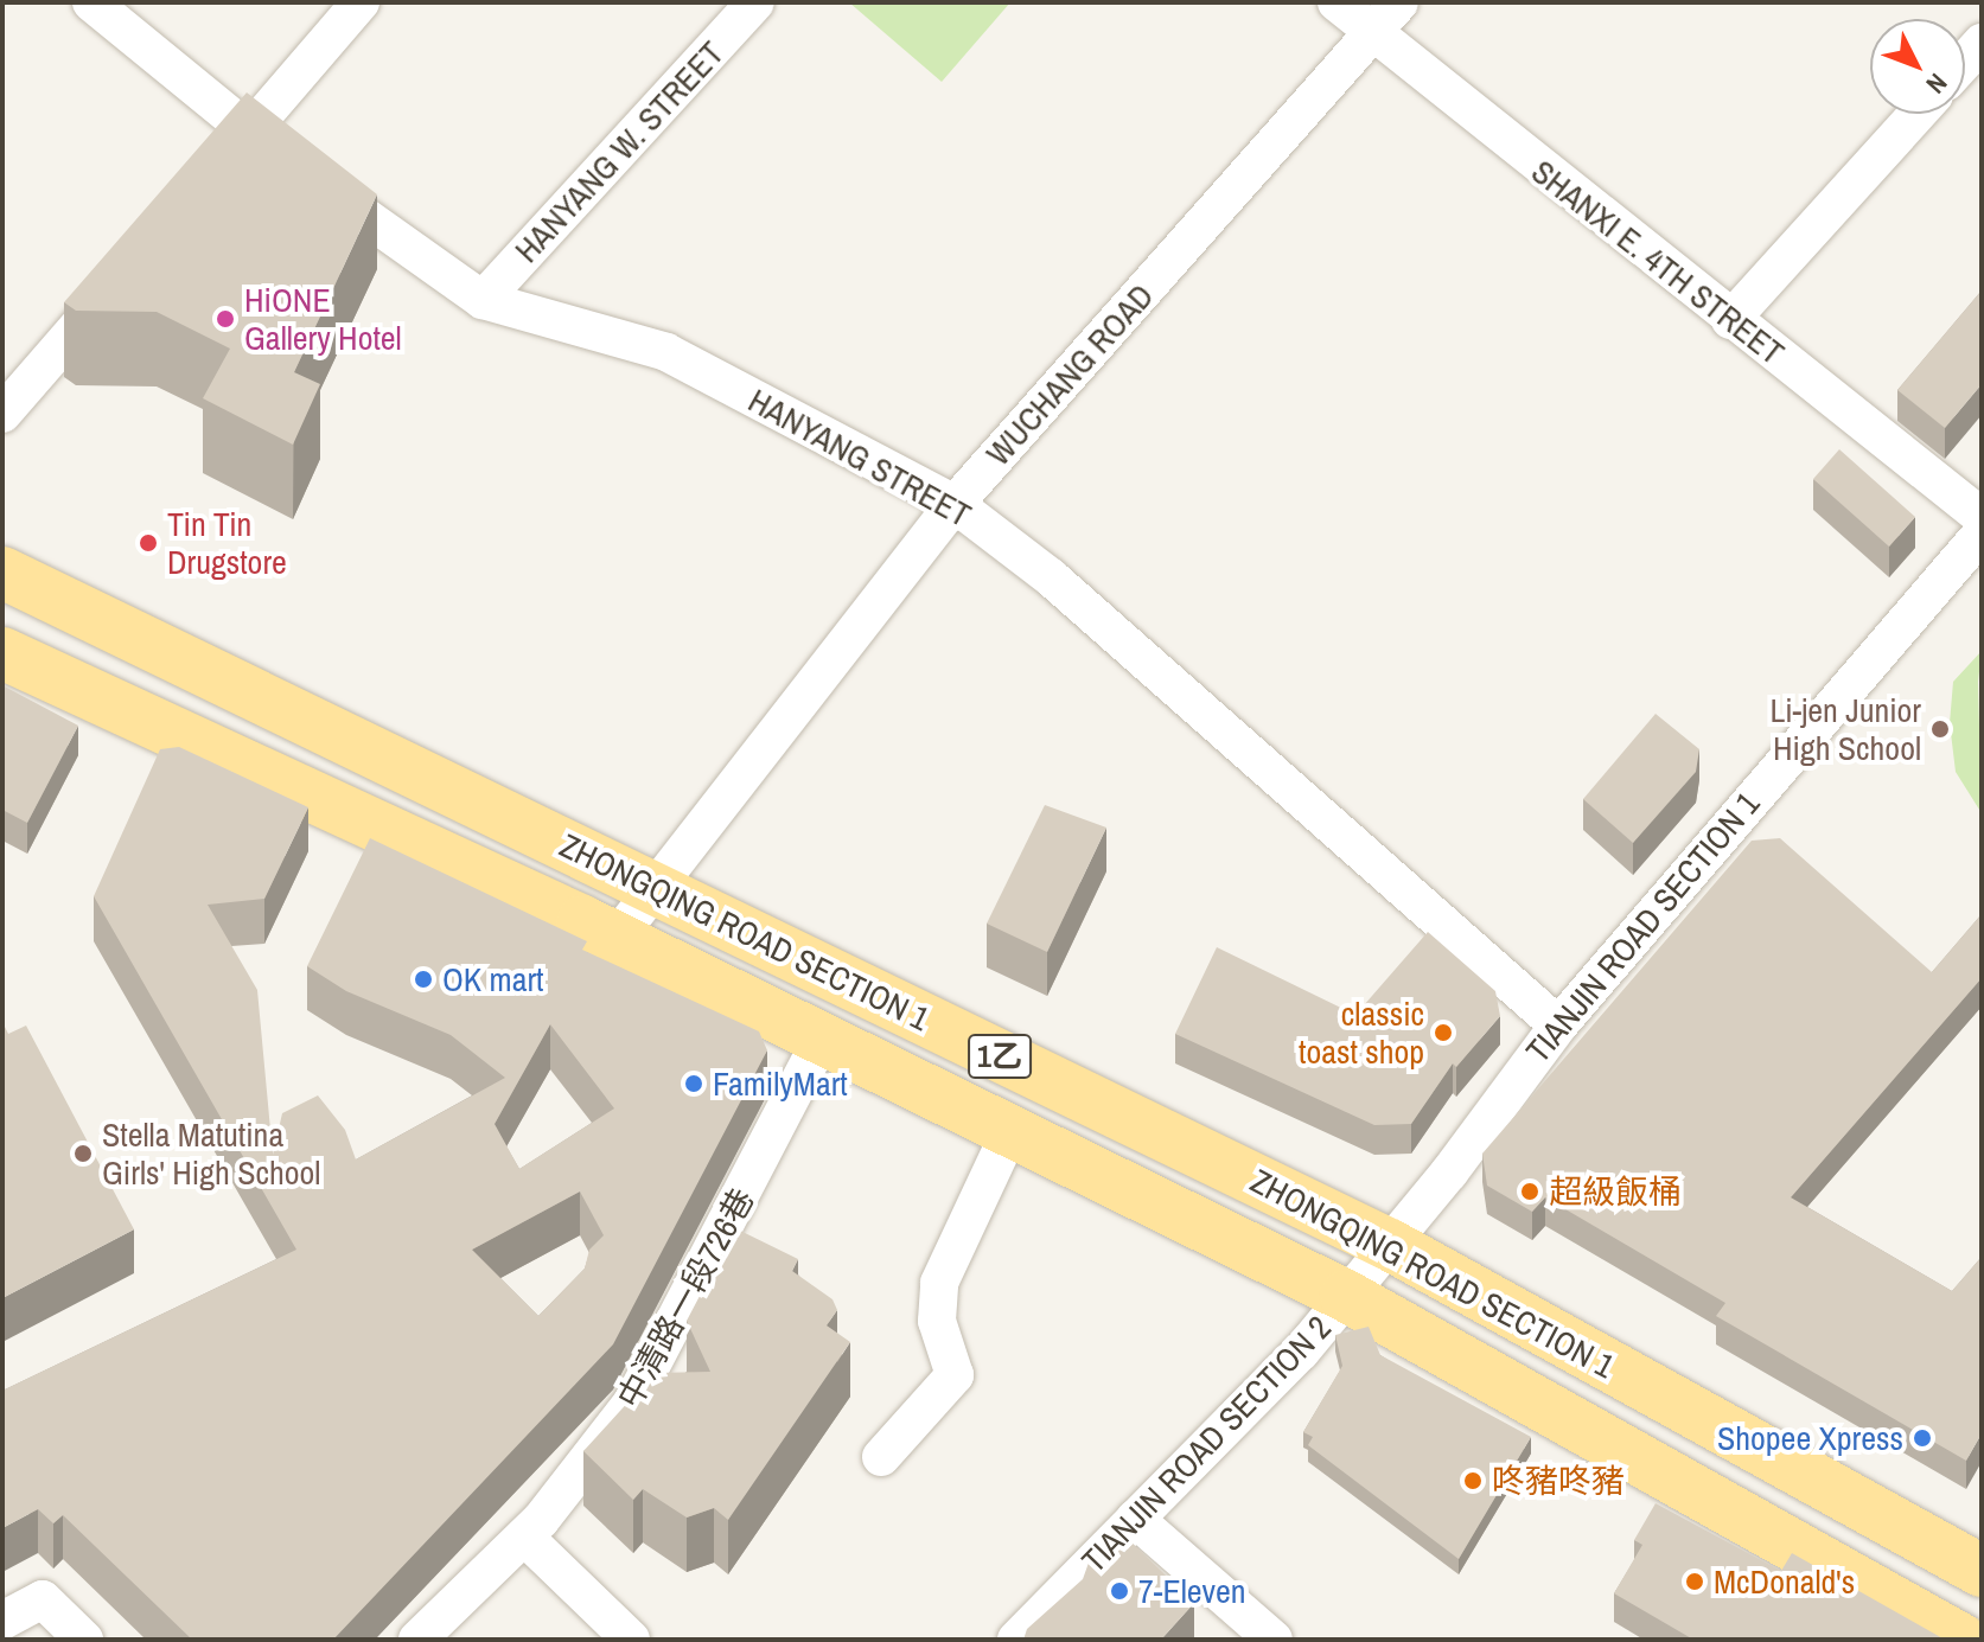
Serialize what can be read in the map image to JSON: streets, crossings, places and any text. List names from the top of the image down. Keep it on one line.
{"streets":{"main road":["ZHONGQING ROAD SECTION 1","1乙"],"street":["HANYANG W. STREET","SHANXI E. 4TH STREET","WUCHANG ROAD","HANYANG STREET","TIANJIN ROAD SECTION 1","中清路一段726巷","TIANJIN ROAD SECTION 2"]},"crossings":[["HANYANG W. STREET","HANYANG STREET"],["SHANXI E. 4TH STREET","WUCHANG ROAD"],["WUCHANG ROAD","HANYANG STREET"],["WUCHANG ROAD","ZHONGQING ROAD SECTION 1"],["HANYANG STREET","TIANJIN ROAD SECTION 1"],["TIANJIN ROAD SECTION 1","ZHONGQING ROAD SECTION 1"],["TIANJIN ROAD SECTION 1","TIANJIN ROAD SECTION 2"],["ZHONGQING ROAD SECTION 1","中清路一段726巷"],["ZHONGQING ROAD SECTION 1","TIANJIN ROAD SECTION 2"]],"places":["HiONE Gallery Hotel","Tin Tin Drugstore","Li-jen Junior High School","OK mart","classic toast shop","FamilyMart","Stella Matutina Girls' High School","超級飯桶","Shopee Xpress","咚豬咚豬","McDonald's","7-Eleven"],"north":"bottom right"}
